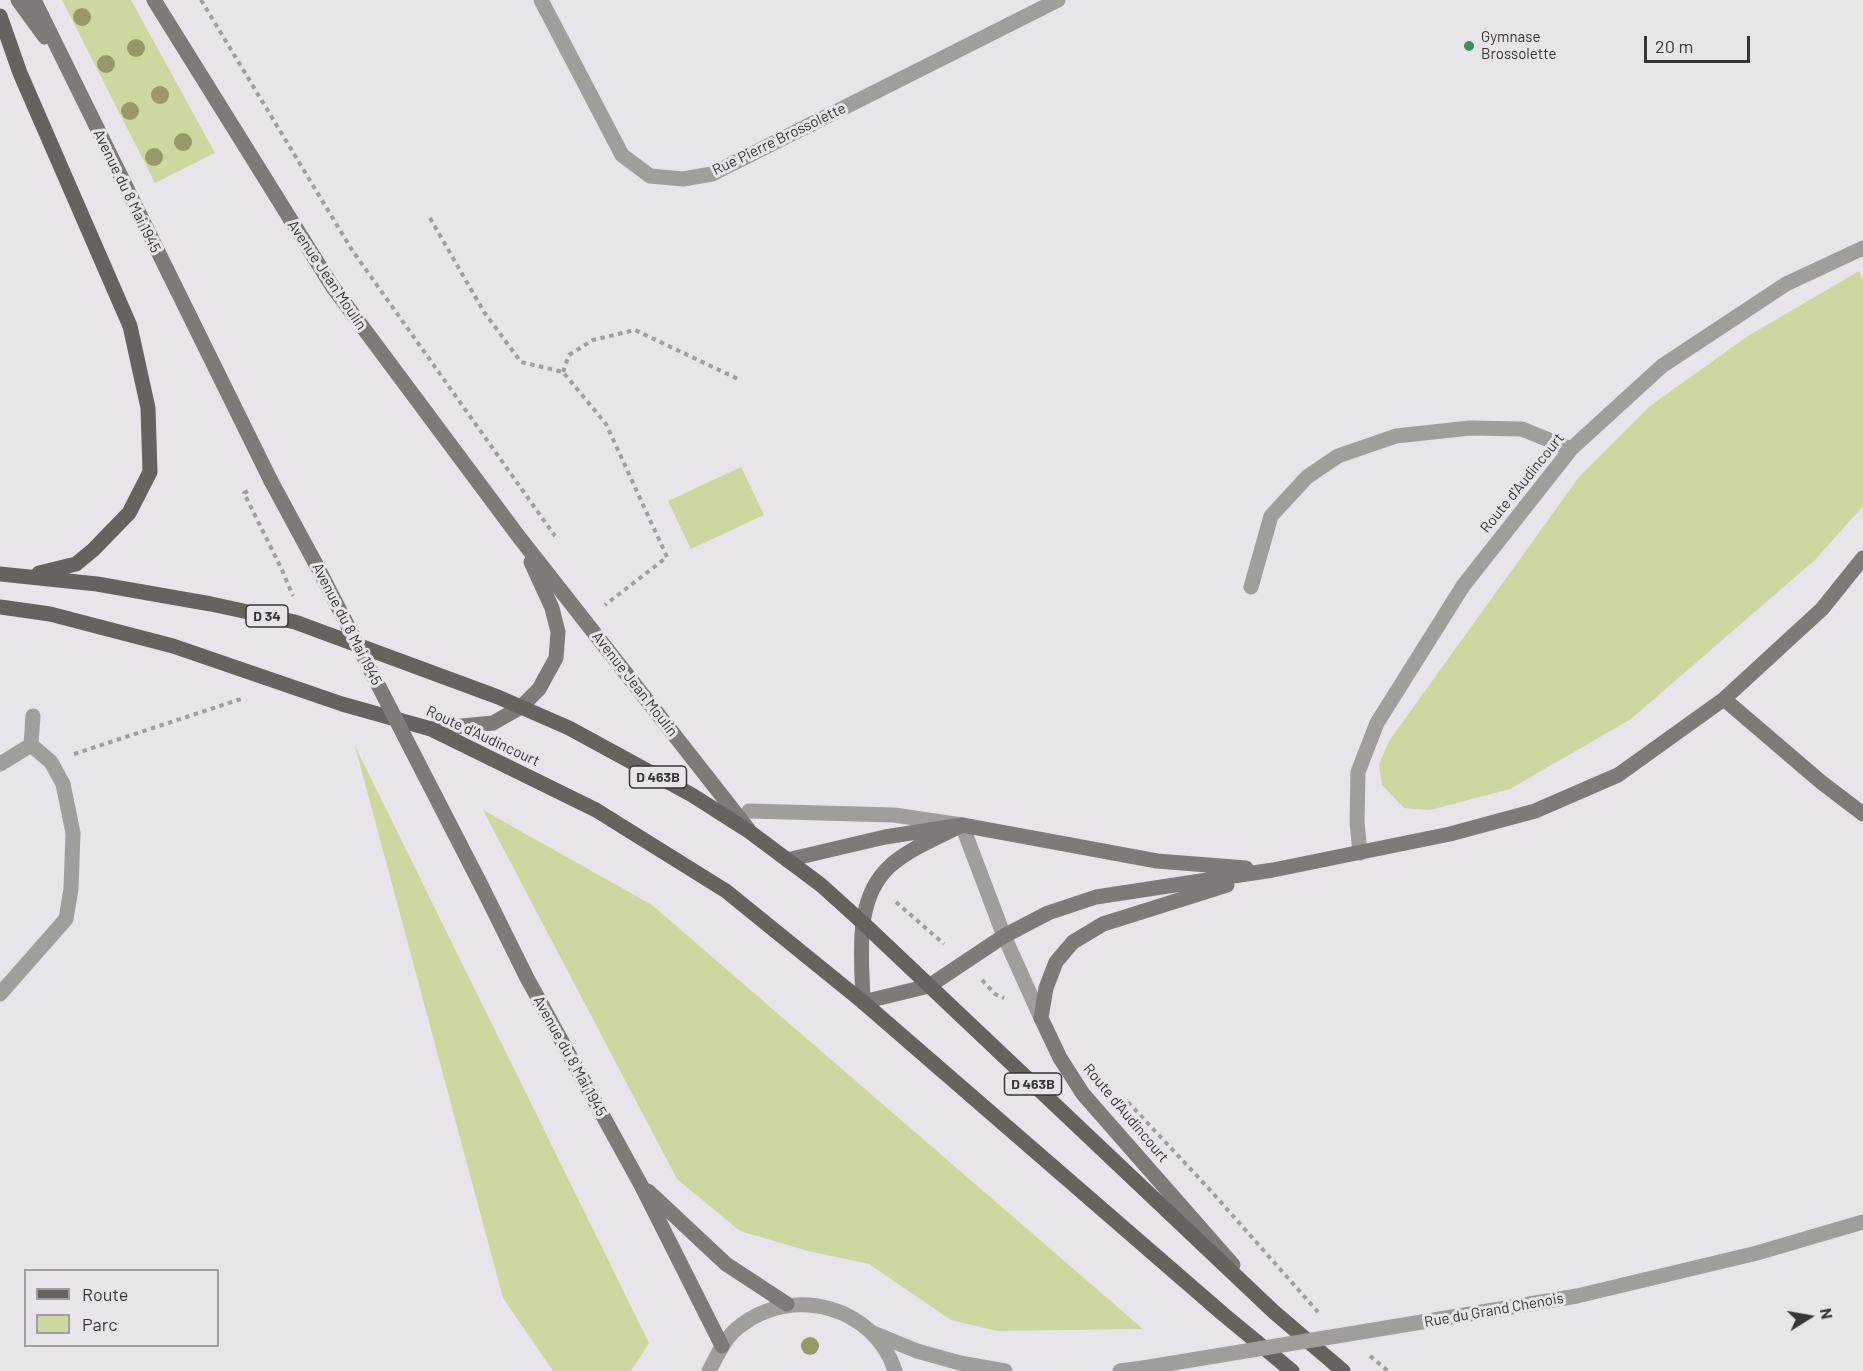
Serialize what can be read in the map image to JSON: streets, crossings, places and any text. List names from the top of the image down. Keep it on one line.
{"streets":{"main road":["Route d'Audincourt","D 34","D 463B"],"street":["Rue Pierre Brossolette","Avenue du 8 Mai 1945","Avenue Jean Moulin","Rue du Grand Chenois"]},"crossings":[["Avenue Jean Moulin","Route d'Audincourt"]],"places":["Gymnase Brossolette"],"legend":["Route","Parc"],"scale_bar":"20 m","north":"right"}
